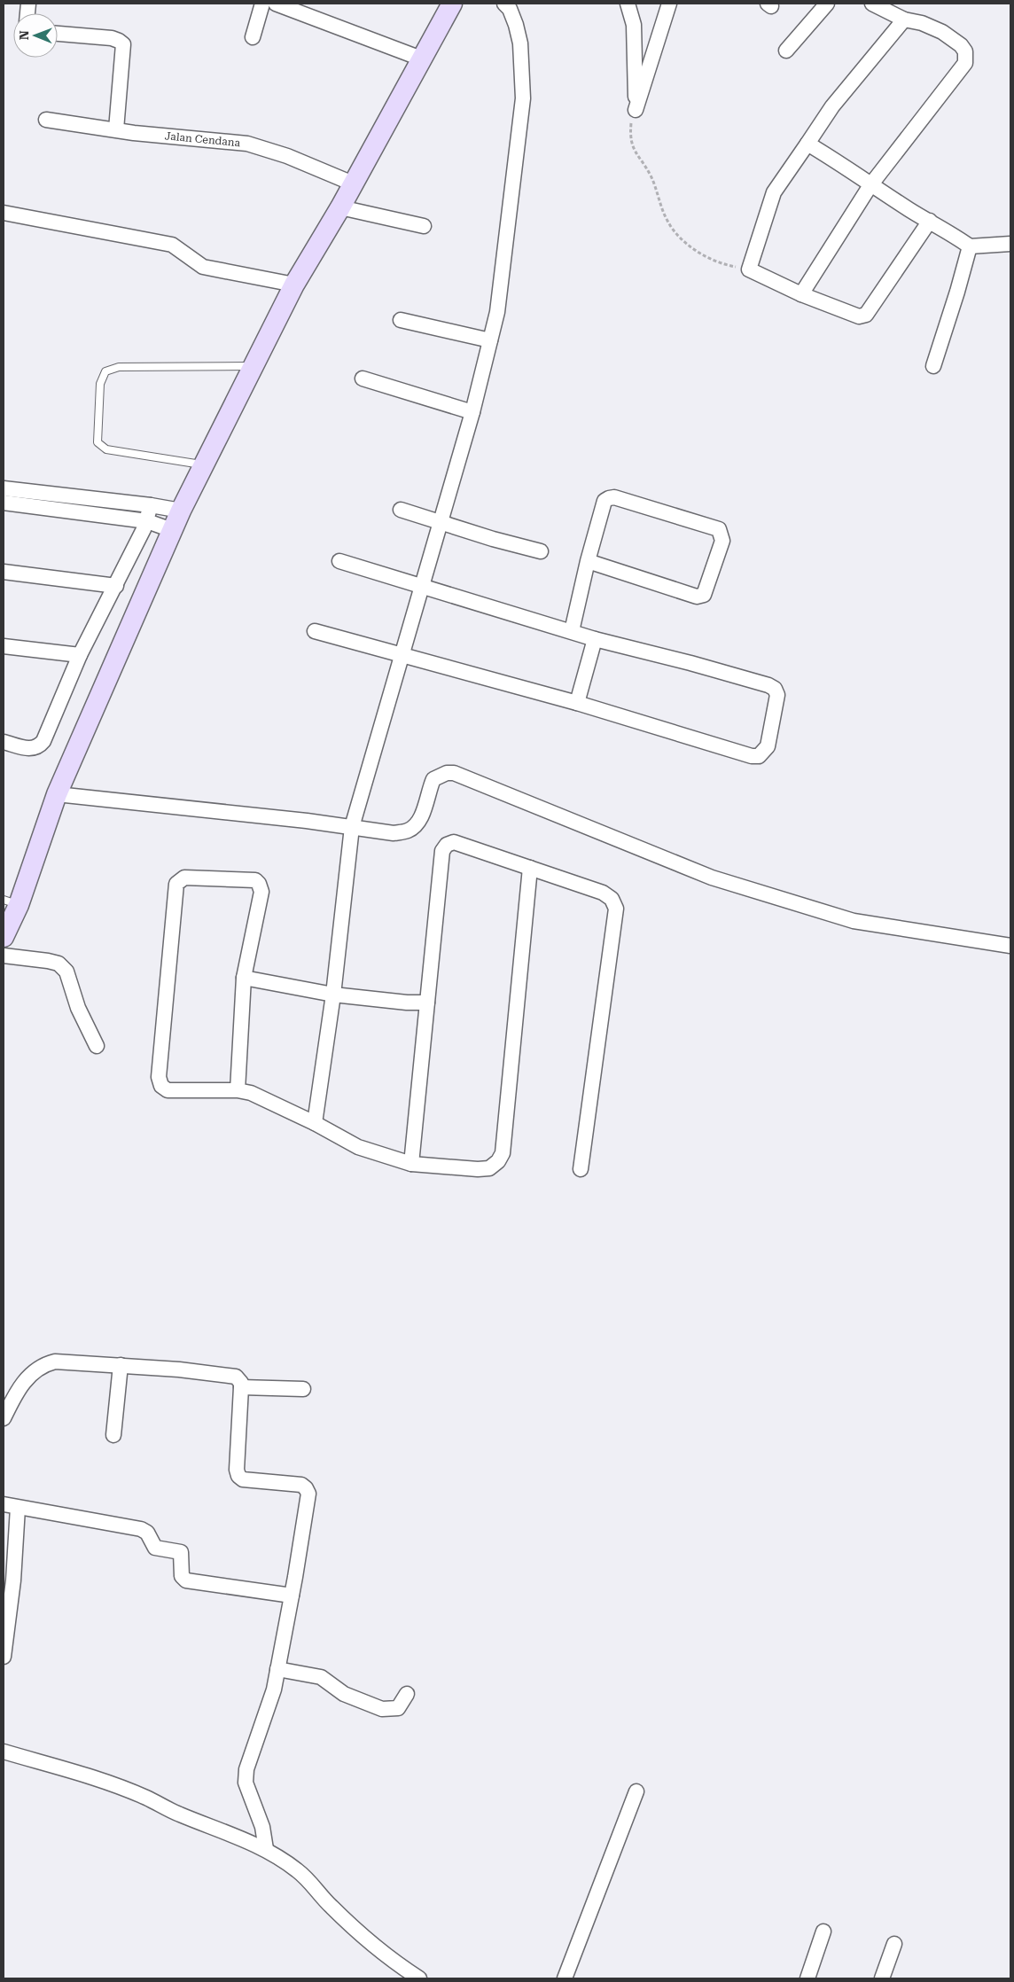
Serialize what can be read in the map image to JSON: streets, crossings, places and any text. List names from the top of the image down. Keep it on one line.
{"streets":{"street":["Jalan Cendana"]},"north":"left"}
